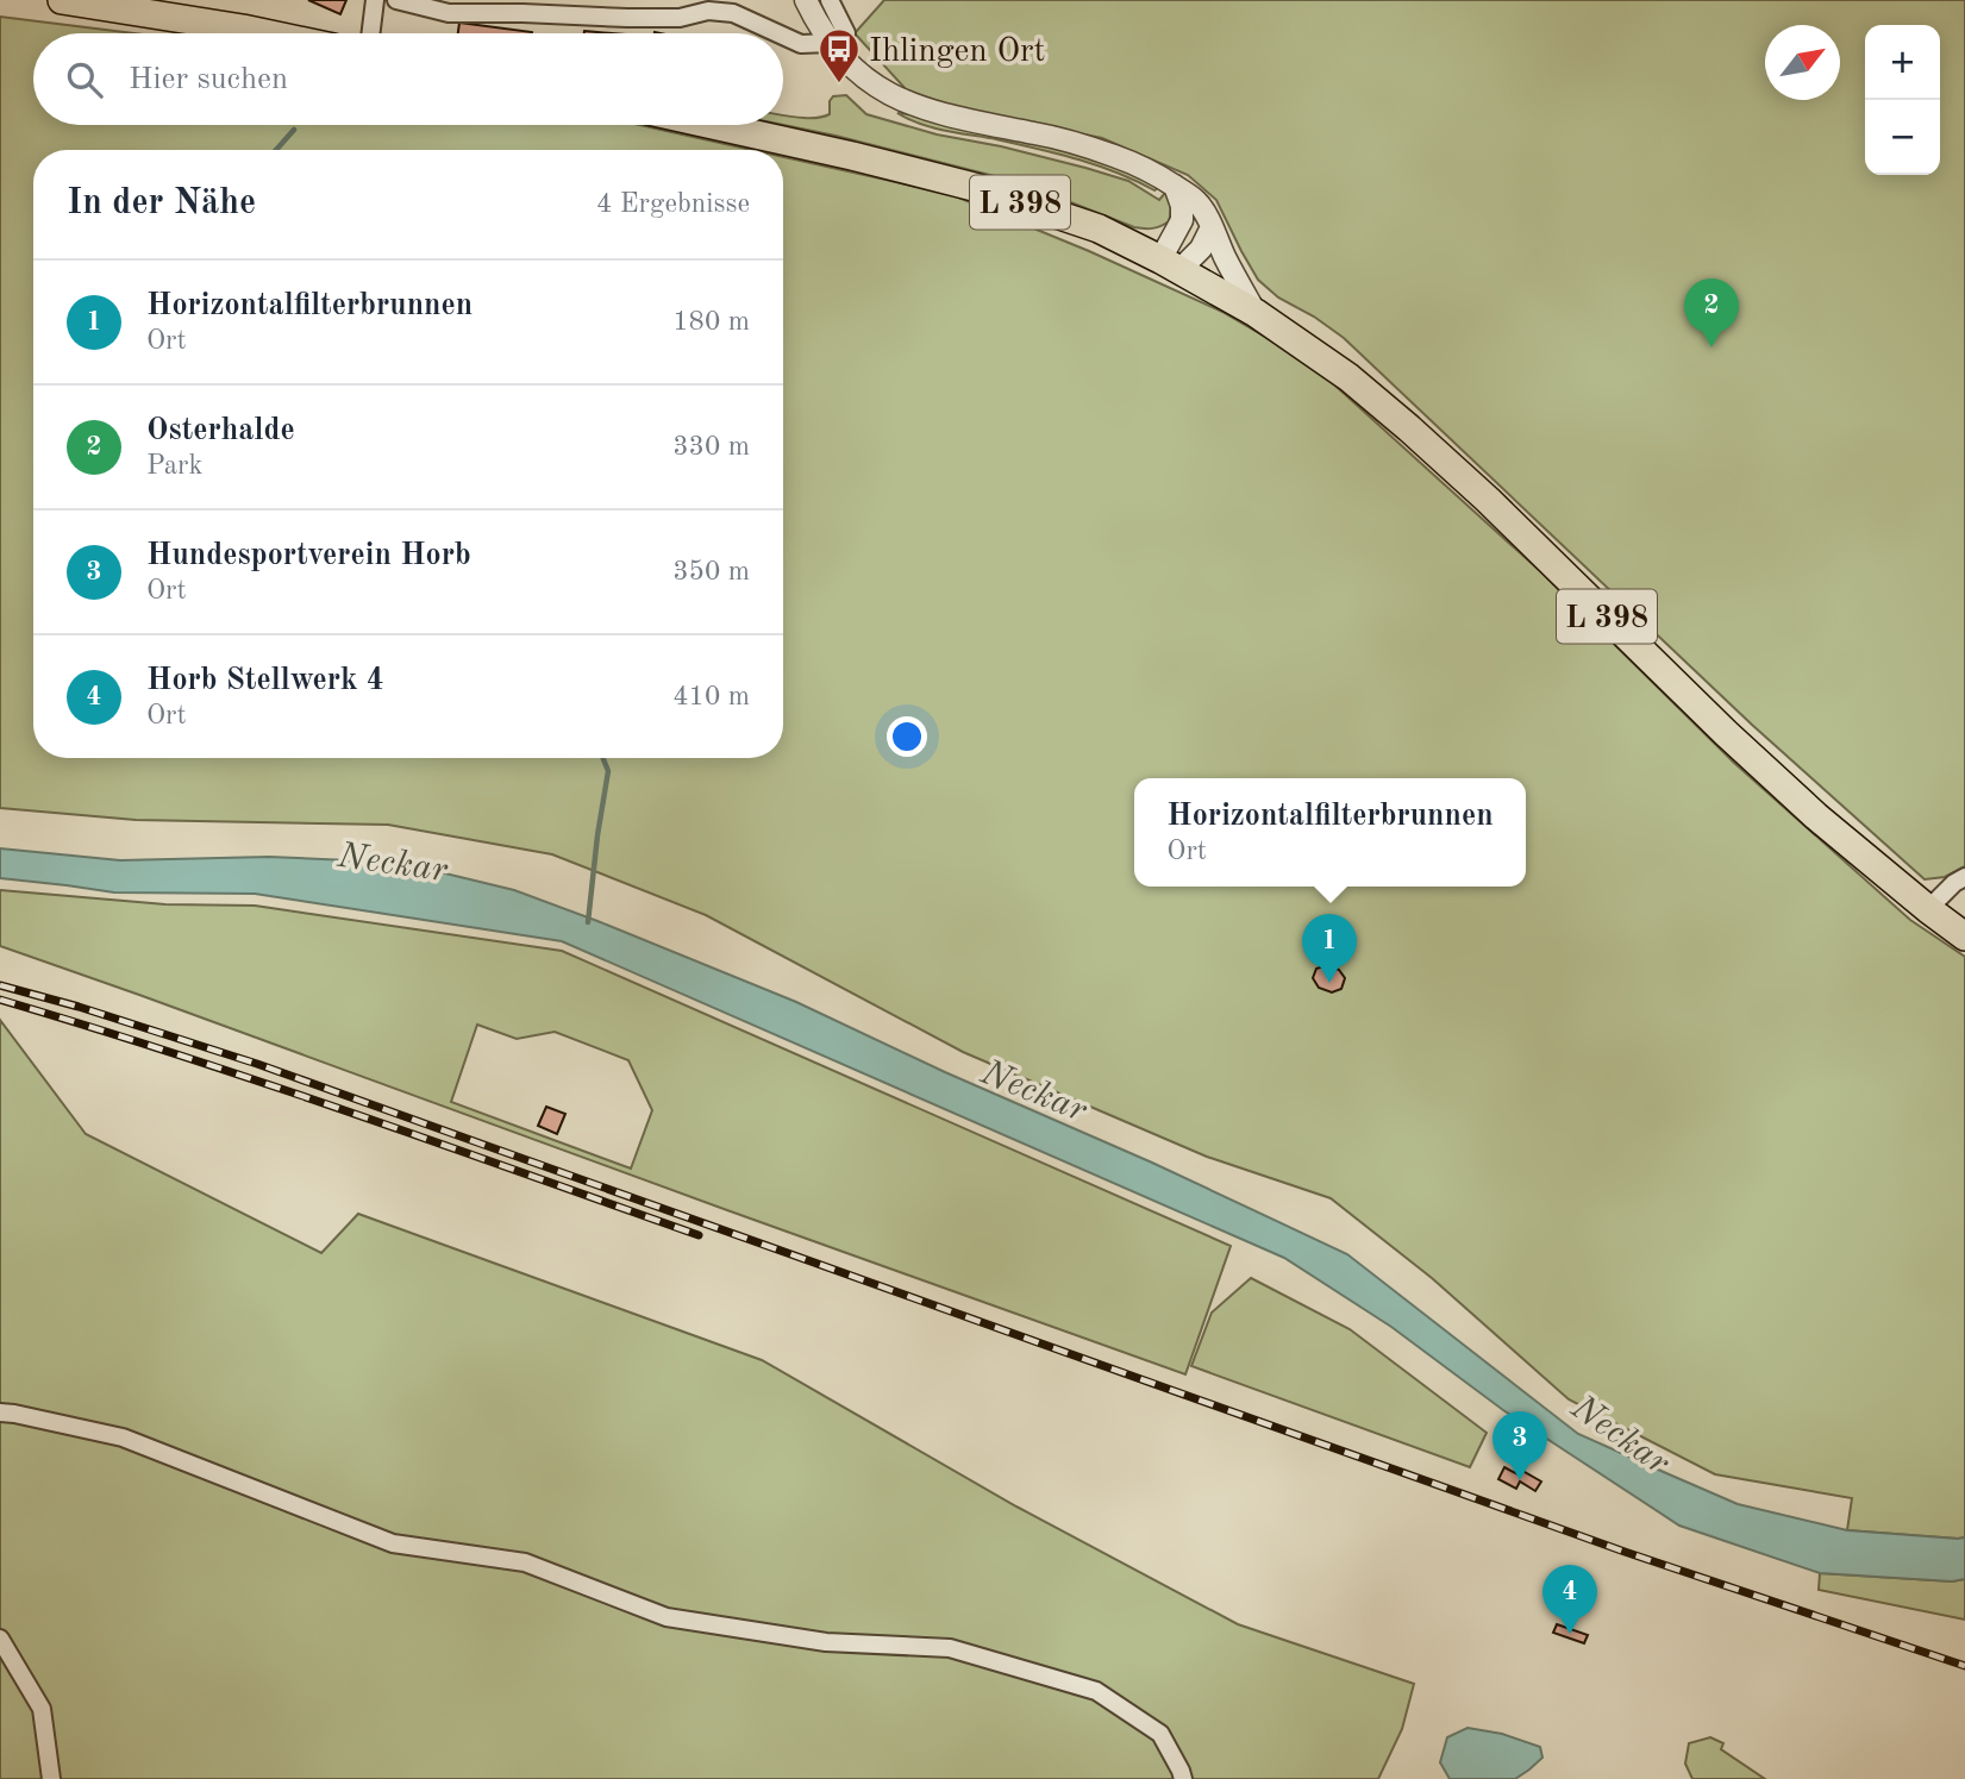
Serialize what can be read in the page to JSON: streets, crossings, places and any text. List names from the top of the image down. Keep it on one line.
{"streets":{"main road":["L 398"]},"water":["Neckar"],"places":{"bus stop":["Ihlingen Ort"]},"north":"top right","page":{"map_buttons":["+","−"],"search":"Hier suchen","heading":["In der Nähe","4 Ergebnisse"],"list":[{"mark":"1","name":"Horizontalfilterbrunnen","note":"Ort","value":"180 m"},{"mark":"2","name":"Osterhalde","note":"Park","value":"330 m"},{"mark":"3","name":"Hundesportverein Horb","note":"Ort","value":"350 m"},{"mark":"4","name":"Horb Stellwerk 4","note":"Ort","value":"410 m"}],"pins":["2","1","3","4"],"popup":["Horizontalfilterbrunnen","Ort"]}}
